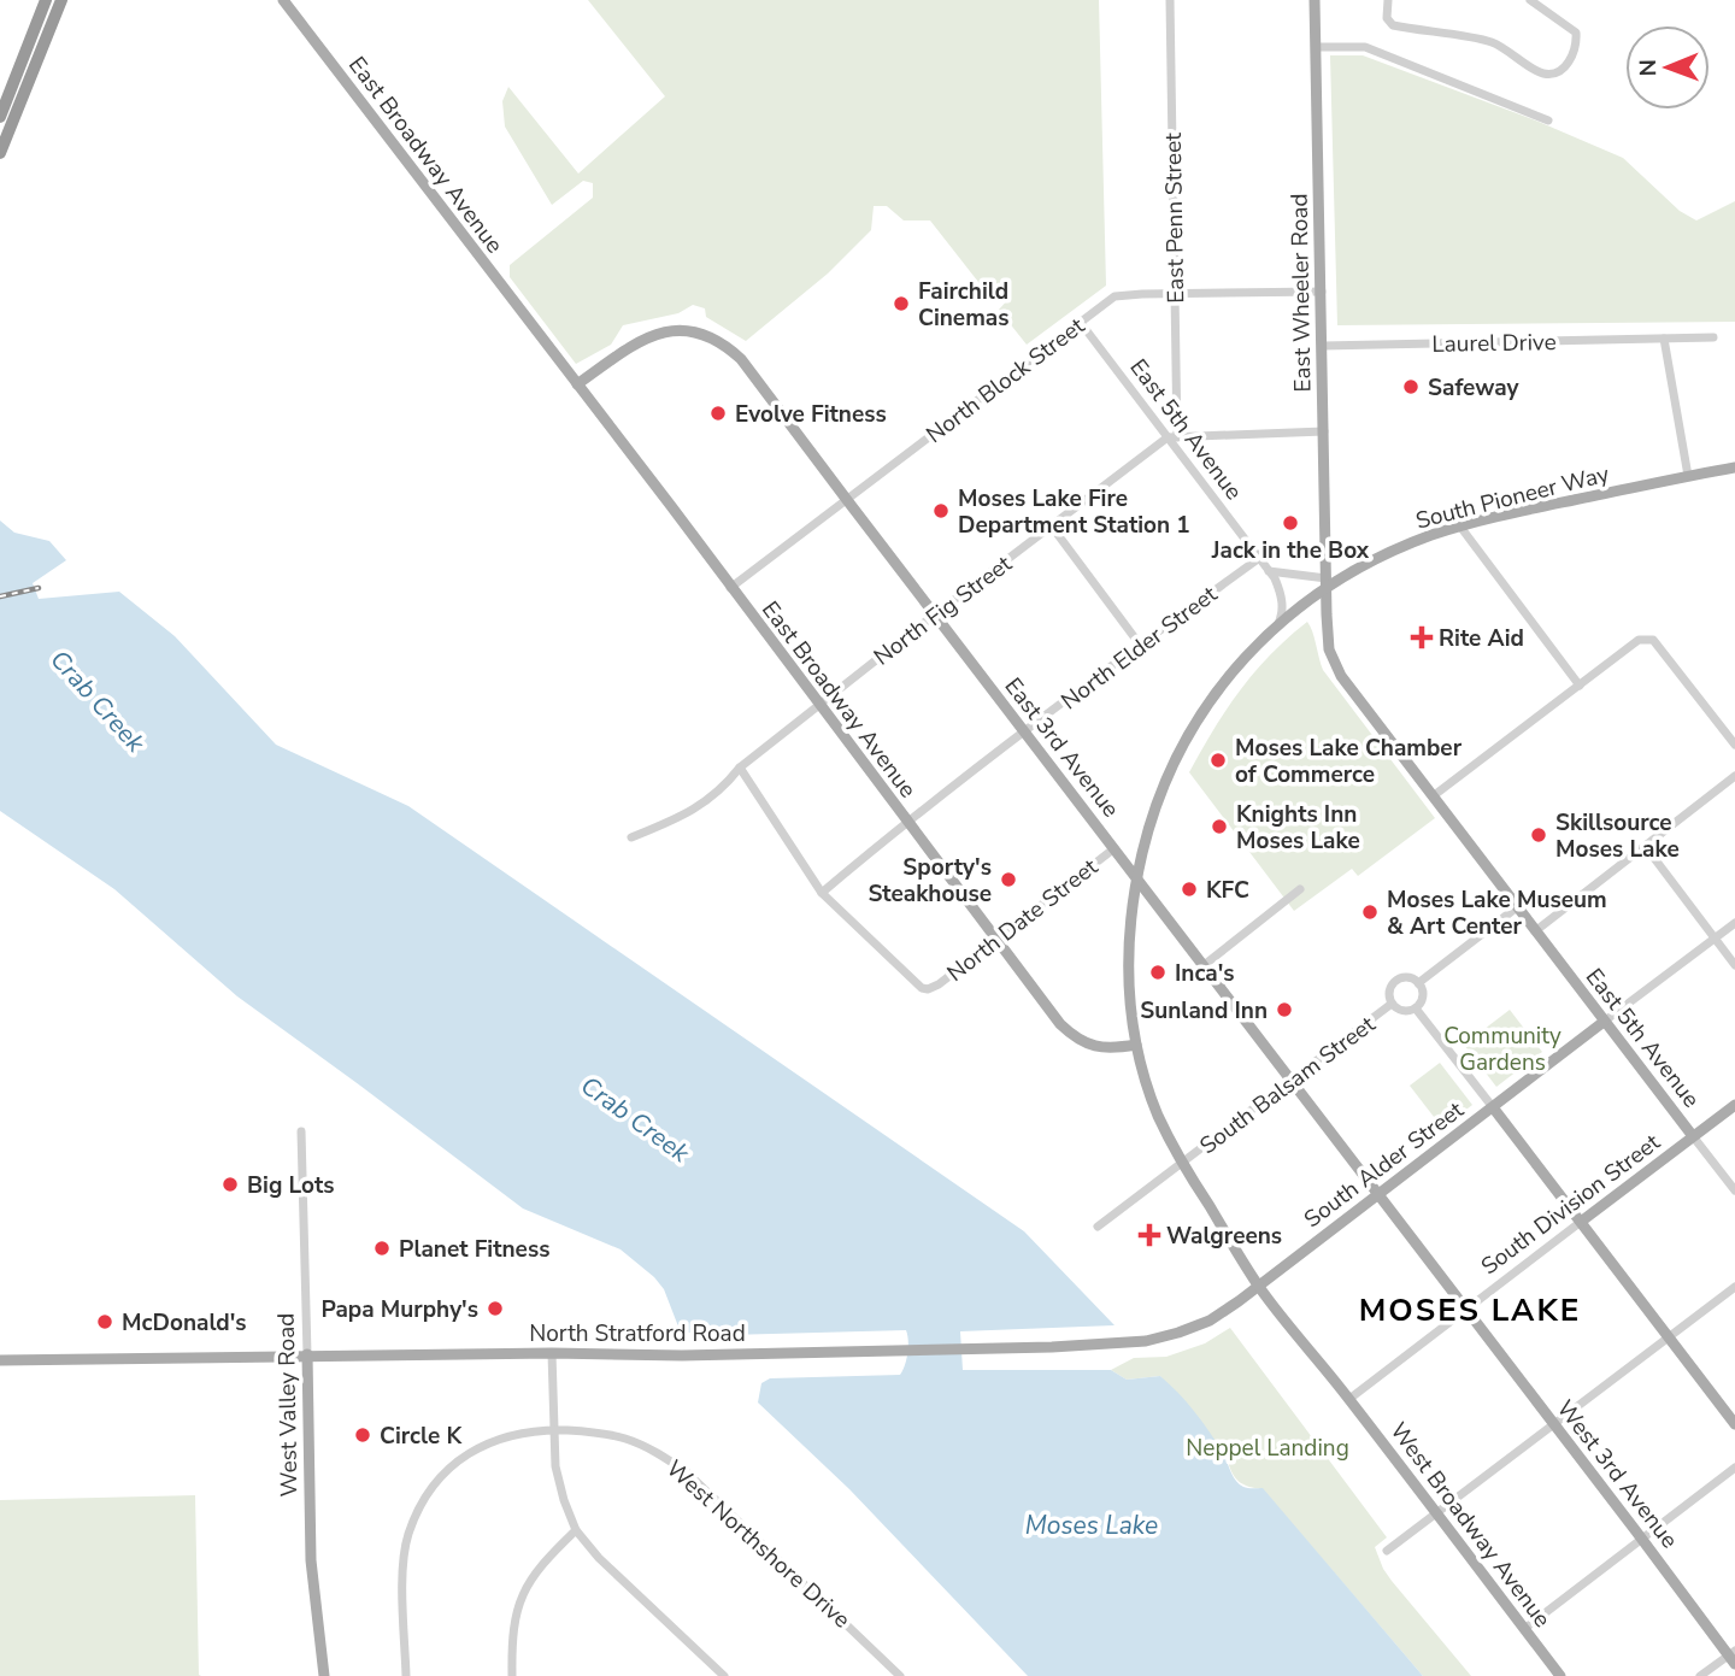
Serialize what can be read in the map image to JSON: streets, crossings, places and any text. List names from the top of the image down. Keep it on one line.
{"streets":{"main road":["East Broadway Avenue","East Wheeler Road","East 5th Avenue","South Pioneer Way","East 3rd Avenue","South Alder Street","South Division Street","North Stratford Road","West Valley Road","West 3rd Avenue","West Broadway Avenue"],"street":["East Penn Street","Laurel Drive","North Block Street","North Fig Street","North Elder Street","North Date Street","South Balsam Street","West Northshore Drive"]},"crossings":[["East Broadway Avenue","North Block Street"],["East Broadway Avenue","South Pioneer Way"],["East Broadway Avenue","North Fig Street"],["East Broadway Avenue","North Elder Street"],["East Broadway Avenue","East 3rd Avenue"],["East Broadway Avenue","North Date Street"],["East Penn Street","North Block Street"],["East Penn Street","East 5th Avenue"],["East Penn Street","North Fig Street"],["East Wheeler Road","Laurel Drive"],["East Wheeler Road","North Block Street"],["East Wheeler Road","East 5th Avenue"],["East Wheeler Road","South Pioneer Way"],["North Block Street","East 5th Avenue"],["North Block Street","East 3rd Avenue"],["East 5th Avenue","South Pioneer Way"],["East 5th Avenue","North Fig Street"],["East 5th Avenue","North Elder Street"],["East 5th Avenue","South Balsam Street"],["East 5th Avenue","South Alder Street"],["East 5th Avenue","South Division Street"],["South Pioneer Way","East 3rd Avenue"],["North Fig Street","East 3rd Avenue"],["North Elder Street","East 3rd Avenue"],["North Elder Street","North Date Street"],["East 3rd Avenue","North Date Street"],["East 3rd Avenue","South Balsam Street"],["East 3rd Avenue","South Alder Street"],["East 3rd Avenue","South Division Street"],["East 3rd Avenue","West 3rd Avenue"],["South Alder Street","North Stratford Road"],["South Division Street","West 3rd Avenue"],["South Division Street","West Broadway Avenue"],["North Stratford Road","West Valley Road"]],"districts":["MOSES LAKE"],"water":["Crab Creek","Moses Lake"],"parks":["Community Gardens","Neppel Landing"],"places":{"other":["Fairchild Cinemas","Safeway","Evolve Fitness","Moses Lake Fire Department Station 1","Jack in the Box","Moses Lake Chamber of Commerce","Knights Inn Moses Lake","Skillsource Moses Lake","Sporty's Steakhouse","KFC","Moses Lake Museum & Art Center","Inca's","Sunland Inn","Big Lots","Planet Fitness","Papa Murphy's","McDonald's","Circle K"],"health":["Rite Aid","Walgreens"]},"north":"left"}
